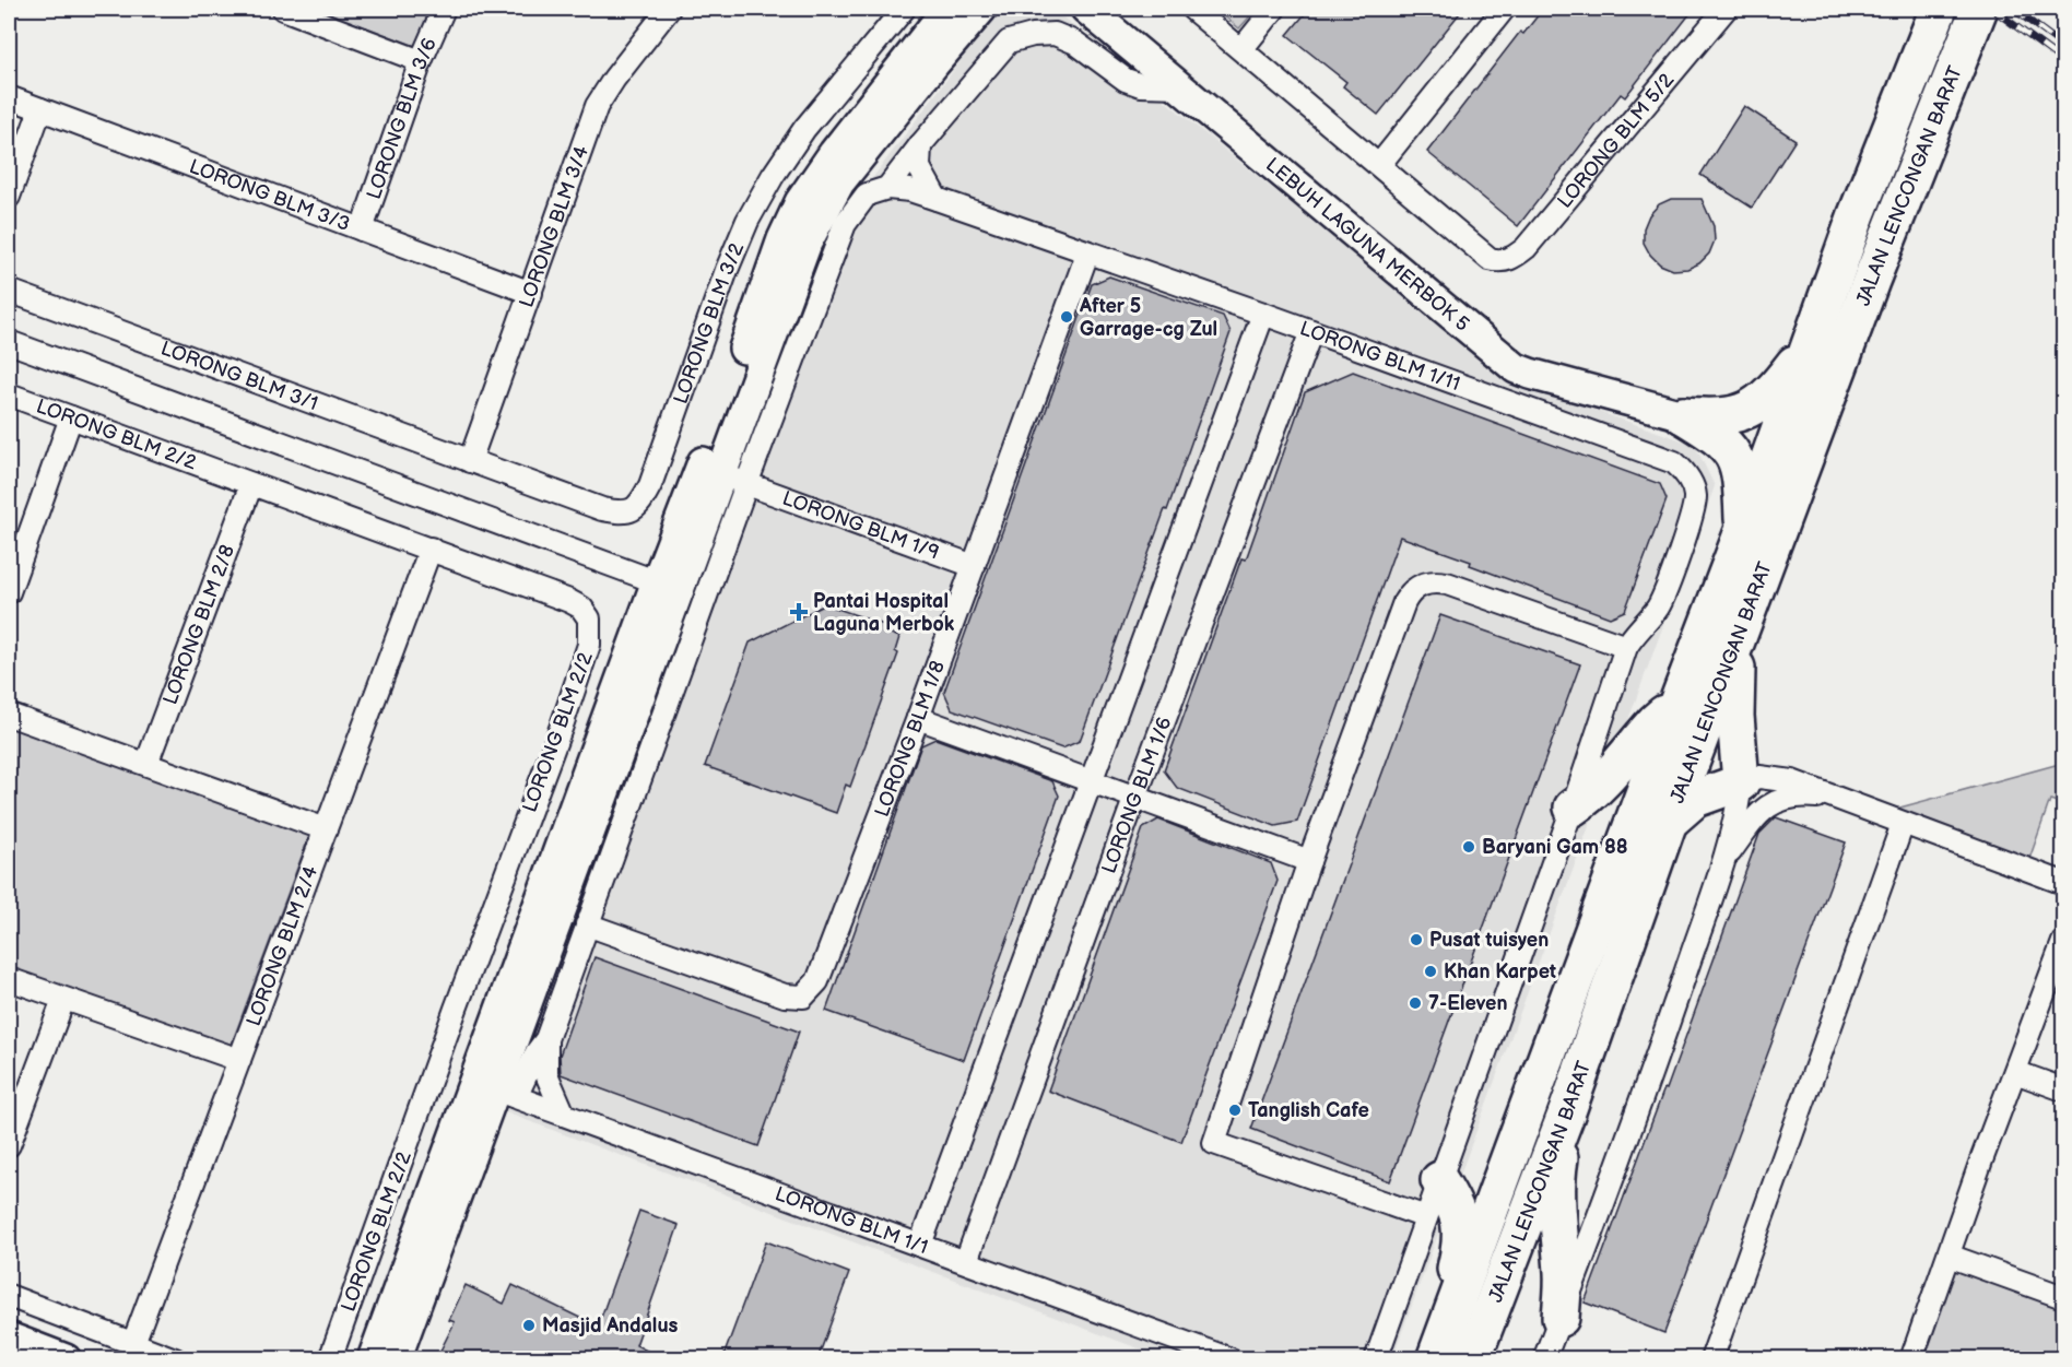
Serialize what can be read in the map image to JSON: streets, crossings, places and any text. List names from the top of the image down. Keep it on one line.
{"streets":{"highway":["JALAN LENCONGAN BARAT"],"street":["LORONG BLM 3/6","LORONG BLM 5/2","LORONG BLM 3/3","LORONG BLM 3/4","LEBUH LAGUNA MERBOK 5","LORONG BLM 3/2","LORONG BLM 1/11","LORONG BLM 3/1","LORONG BLM 2/2","LORONG BLM 1/9","LORONG BLM 2/8","LORONG BLM 1/8","LORONG BLM 1/6","LORONG BLM 2/4","LORONG BLM 1/1"]},"crossings":[["LORONG BLM 3/6","LORONG BLM 3/3"],["LORONG BLM 3/3","LORONG BLM 3/4"],["LORONG BLM 3/4","LORONG BLM 3/2"],["LORONG BLM 3/4","LORONG BLM 3/1"],["LORONG BLM 3/2","LORONG BLM 3/1"],["LORONG BLM 1/11","LORONG BLM 1/8"],["LORONG BLM 1/11","LORONG BLM 1/6"],["LORONG BLM 2/2","LORONG BLM 2/8"],["LORONG BLM 2/2","LORONG BLM 2/4"],["LORONG BLM 1/9","LORONG BLM 1/8"],["LORONG BLM 1/6","LORONG BLM 1/1"]],"places":{"other":["After 5 Garrage-cg Zul","Baryani Gam 88","Pusat tuisyen","Khan Karpet","7-Eleven","Tanglish Cafe","Masjid Andalus"],"health":["Pantai Hospital Laguna Merbok"]}}
